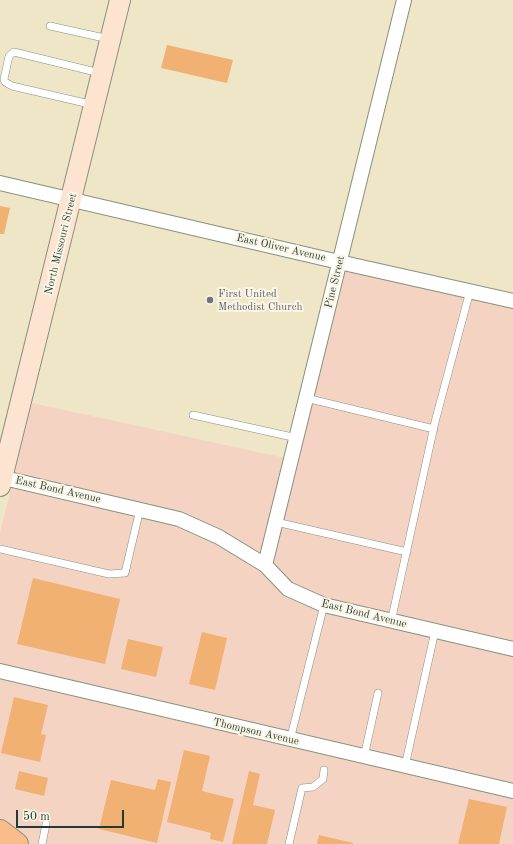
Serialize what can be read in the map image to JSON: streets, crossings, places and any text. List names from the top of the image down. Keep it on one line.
{"streets":{"main road":["North Missouri Street"],"street":["East Oliver Avenue","Pine Street","East Bond Avenue","Thompson Avenue"]},"crossings":[["North Missouri Street","East Oliver Avenue"],["North Missouri Street","East Bond Avenue"],["East Oliver Avenue","Pine Street"],["Pine Street","East Bond Avenue"]],"places":["First United Methodist Church"],"scale_bar":"50 m"}
